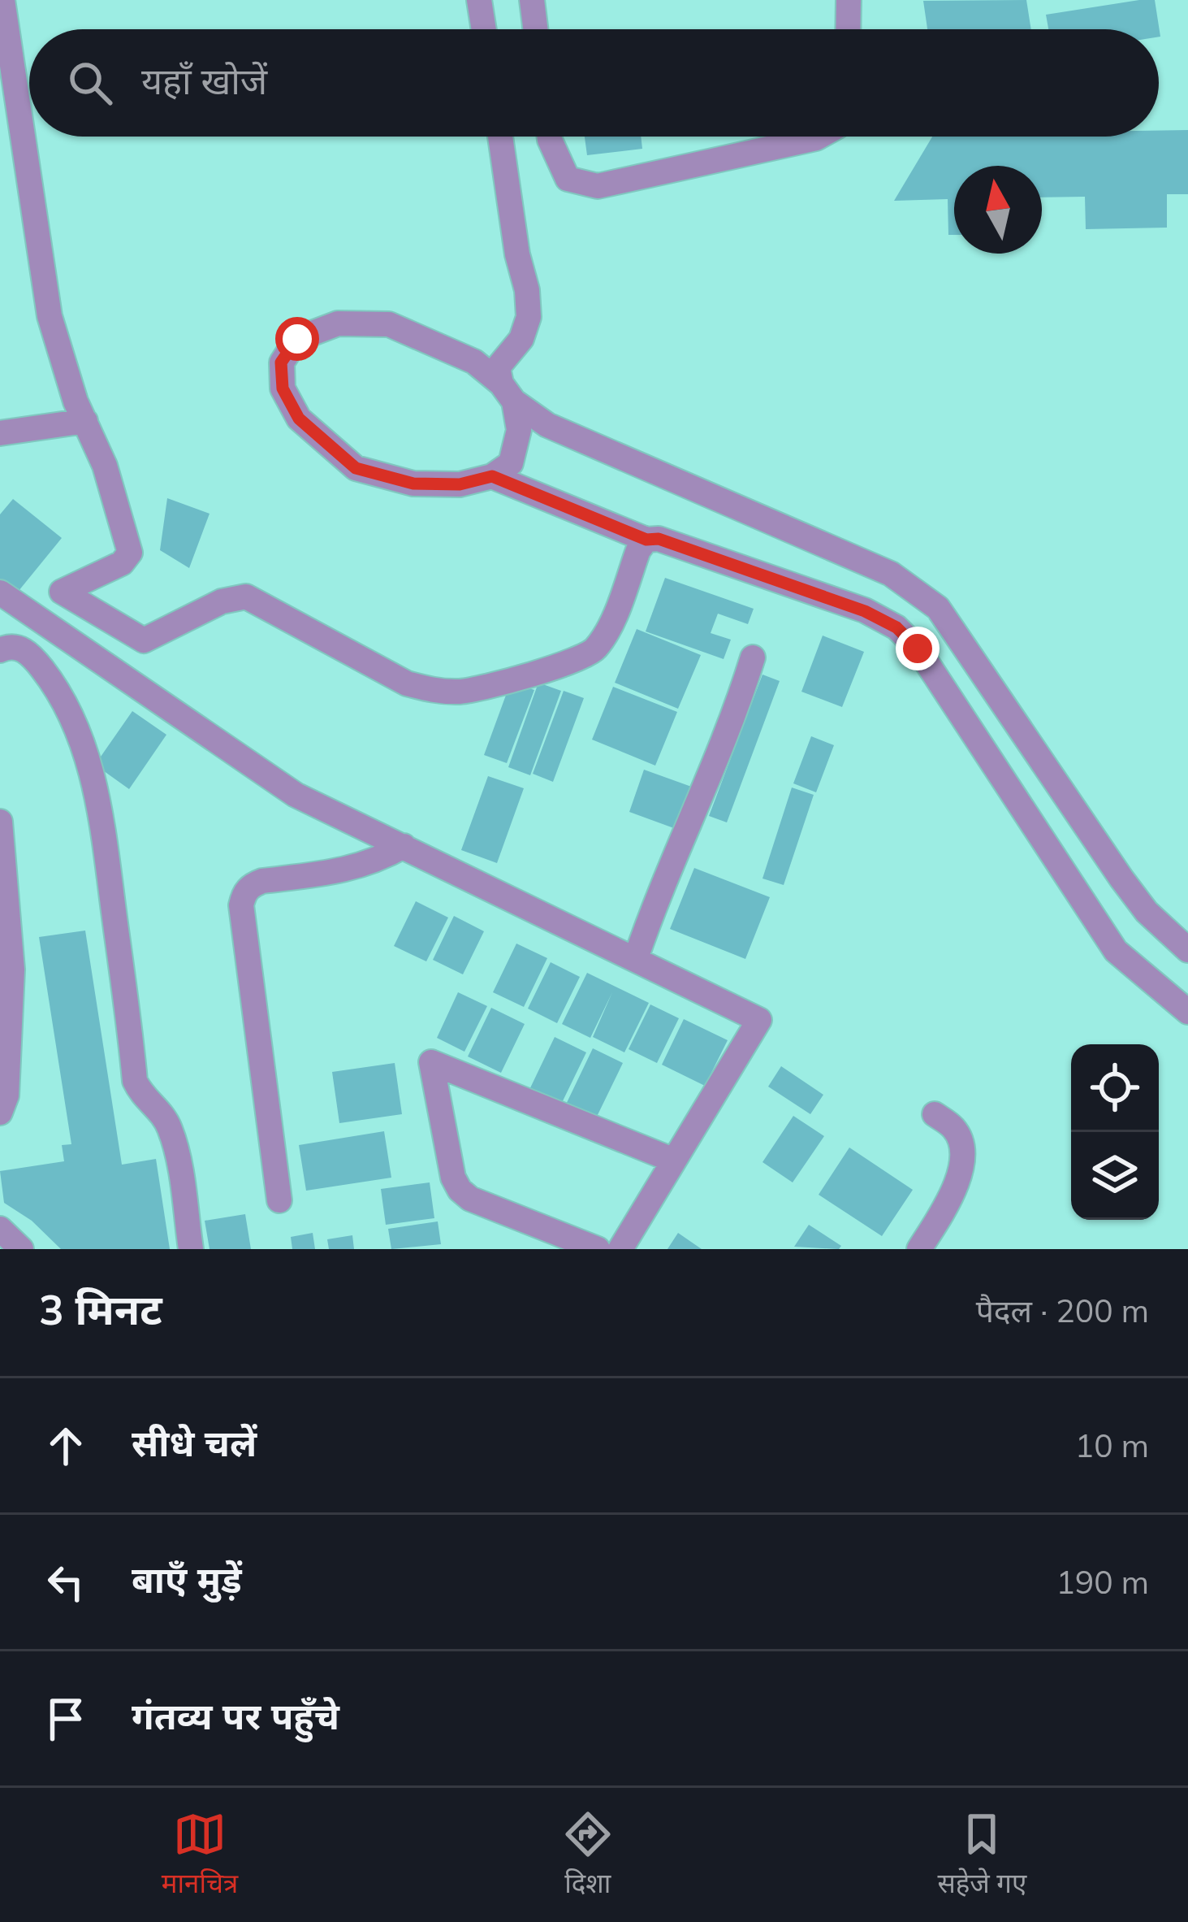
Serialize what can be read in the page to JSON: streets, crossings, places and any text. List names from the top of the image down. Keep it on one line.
{"north":"top","page":{"search":"यहाँ खोजें","heading":["3 मिनट","पैदल · 200 m"],"list":[["सीधे चलें","10 m"],["बाएँ मुड़ें","190 m"],"गंतव्य पर पहुँचे"],"nav":["मानचित्र","दिशा","सहेजे गए"]}}
